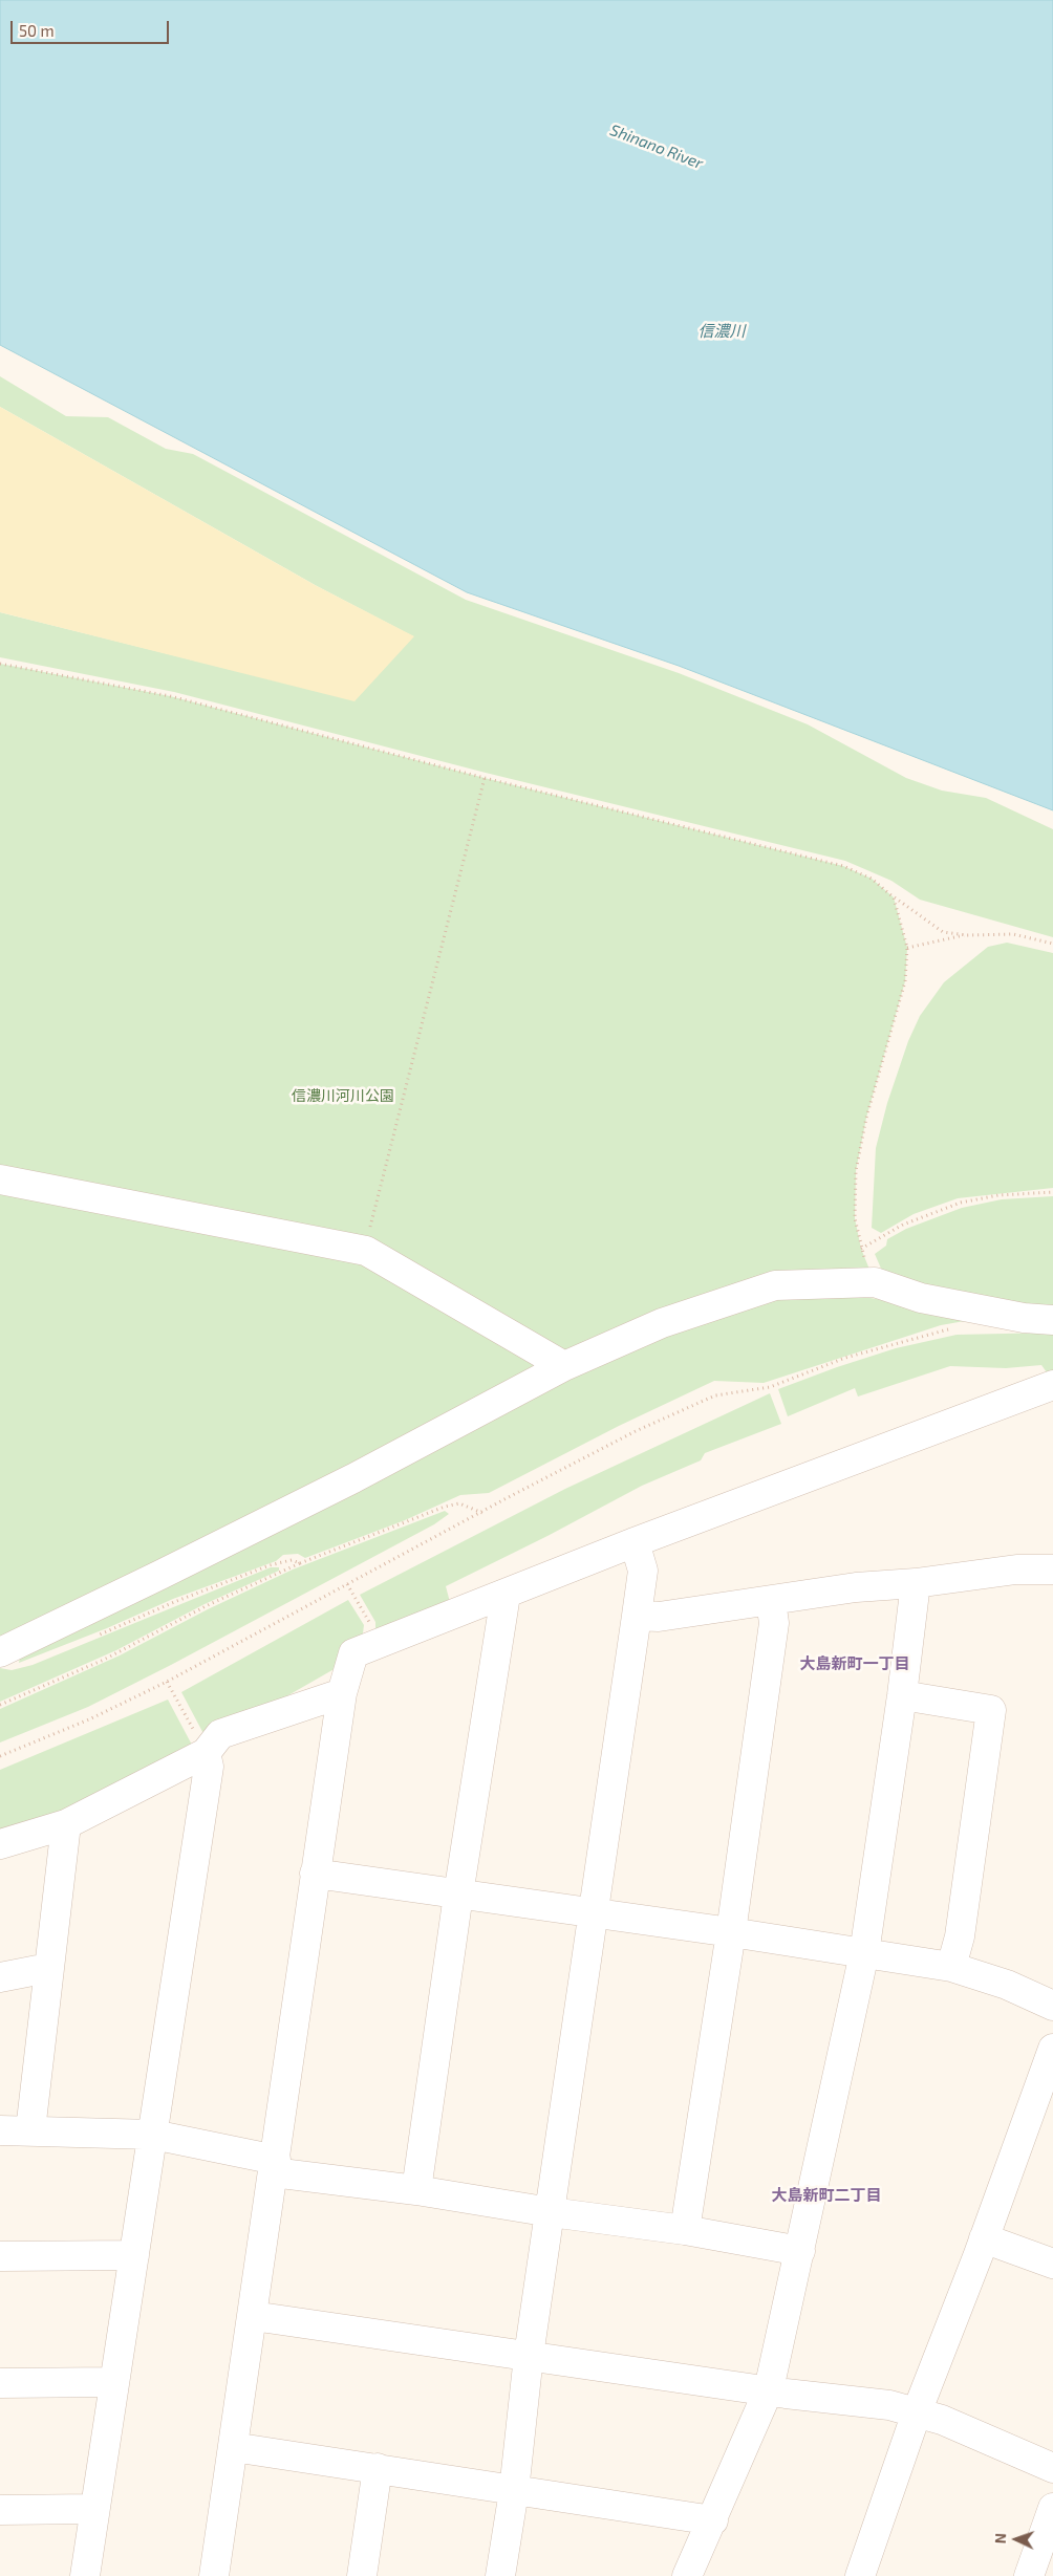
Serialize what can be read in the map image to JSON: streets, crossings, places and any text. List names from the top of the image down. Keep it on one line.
{"districts":["大島新町一丁目","大島新町二丁目"],"water":["Shinano River","信濃川"],"parks":["信濃川河川公園"],"scale_bar":"50 m","north":"left"}
